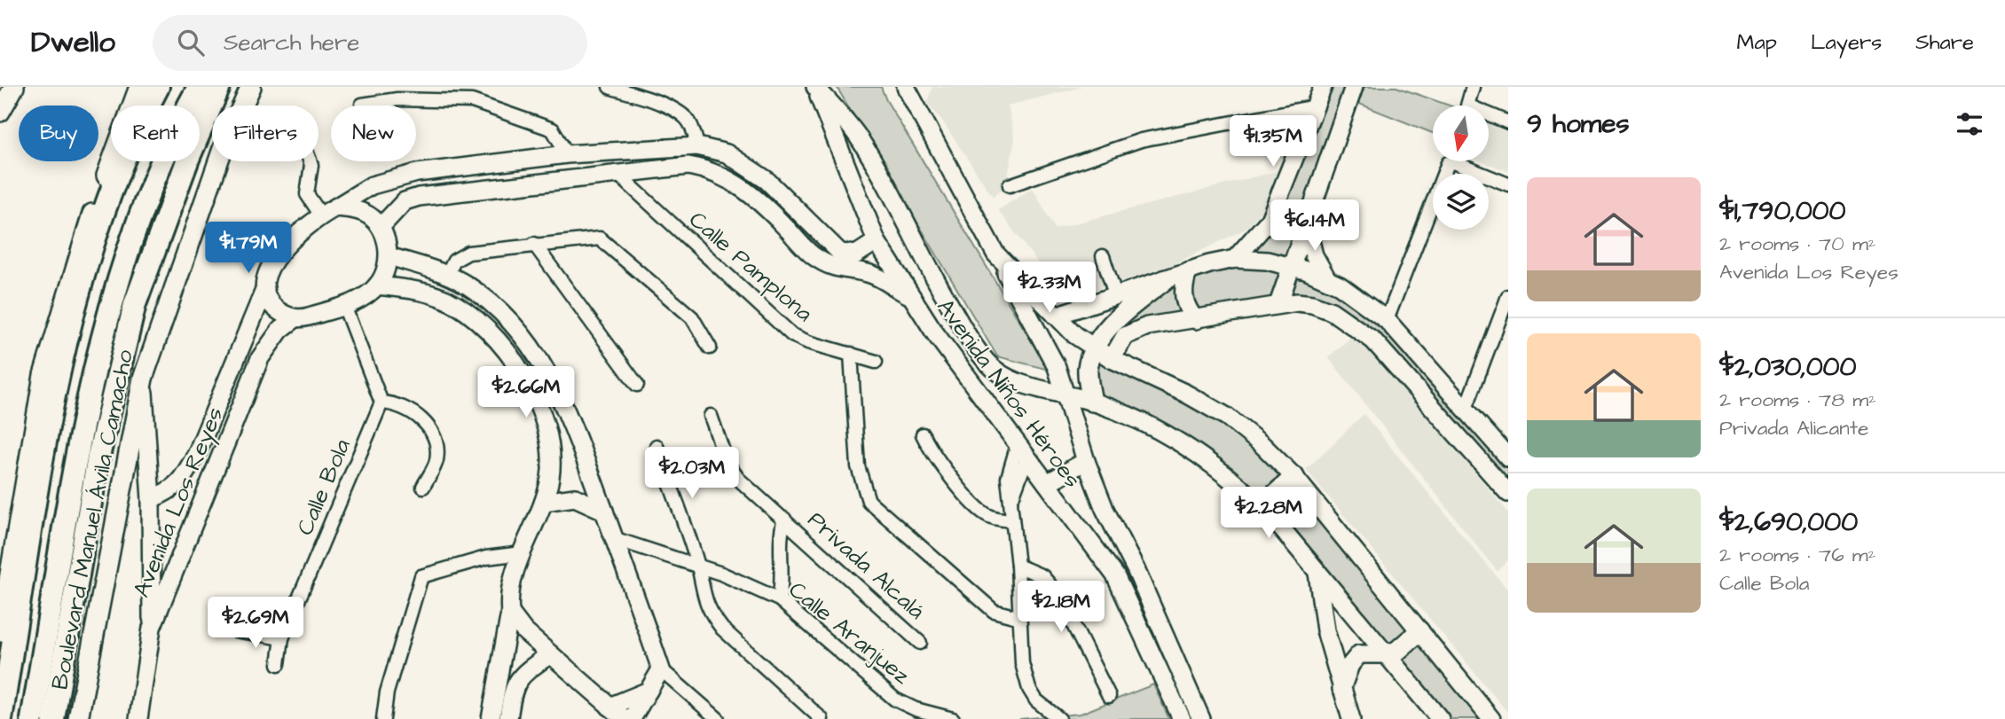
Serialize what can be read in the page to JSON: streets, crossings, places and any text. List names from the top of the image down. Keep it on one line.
{"streets":{"highway":["Boulevard Manuel Ávila Camacho"],"street":["Calle Pamplona","Avenida Niños Héroes","Calle Bola","Avenida Los Reyes","Privada Alcalá","Calle Aranjuez"]},"crossings":[["Privada Alcalá","Calle Aranjuez"]],"north":"bottom","page":{"header":"Dwello","search":"Search here","nav":["Map","Layers","Share"],"heading":"9 homes","chip":["Buy","Rent","Filters","New"],"price":["$1.35M","$6.14M","$1.79M","$2.33M","$2.66M","$2.03M","$2.28M","$2.18M","$2.69M"],"list":[{"name":"$1,790,000","note":"2 rooms · 70 m² · Avenida Los Reyes"},{"name":"$2,030,000","note":"2 rooms · 78 m² · Privada Alicante"},{"name":"$2,690,000","note":"2 rooms · 76 m² · Calle Bola"}]}}
